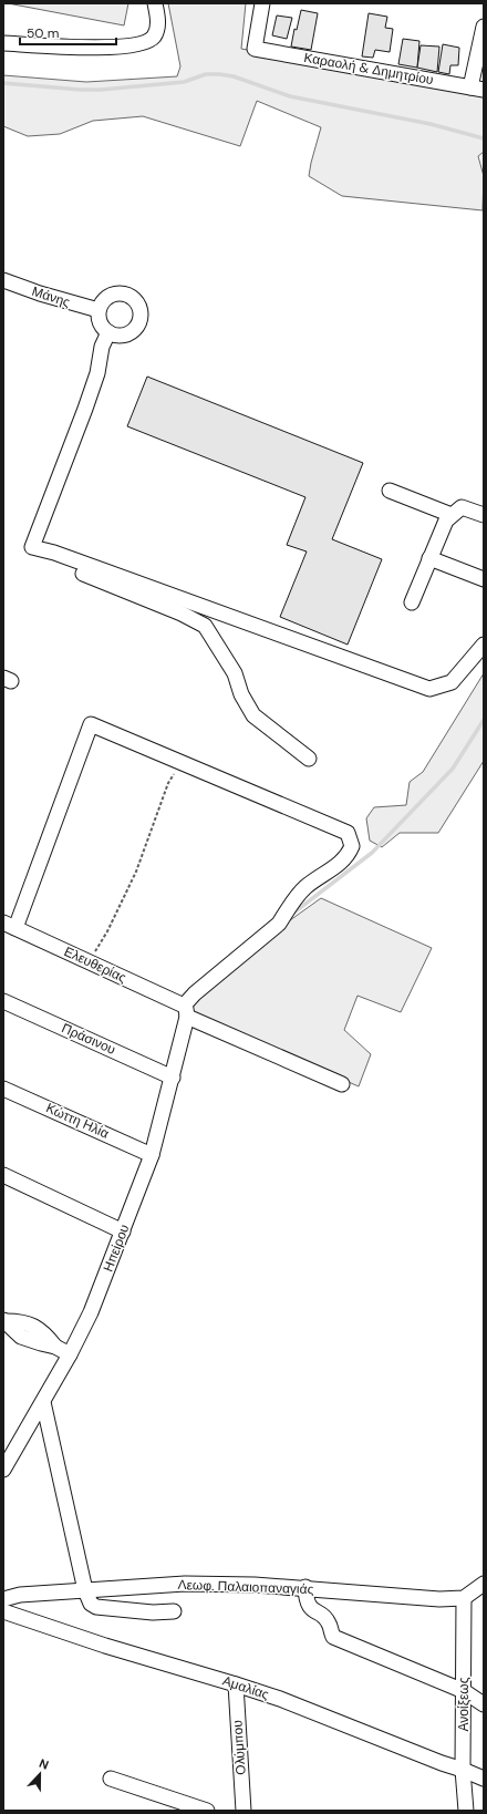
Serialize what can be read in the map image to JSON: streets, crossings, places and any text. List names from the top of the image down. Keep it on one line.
{"streets":{"street":["Καραολή & Δημητρίου","Μάνης","Ελευθερίας","Πράσινου","Κώττη Ηλία","Ηπείρου","Λεωφ. Παλαιοπαναγιάς","Αμαλίας","Ανοίξεως","Ολύμπου"]},"crossings":[["Ελευθερίας","Ηπείρου"],["Πράσινου","Ηπείρου"],["Κώττη Ηλία","Ηπείρου"],["Λεωφ. Παλαιοπαναγιάς","Ανοίξεως"],["Αμαλίας","Ανοίξεως"],["Αμαλίας","Ολύμπου"]],"scale_bar":"50 m","north":"top"}
